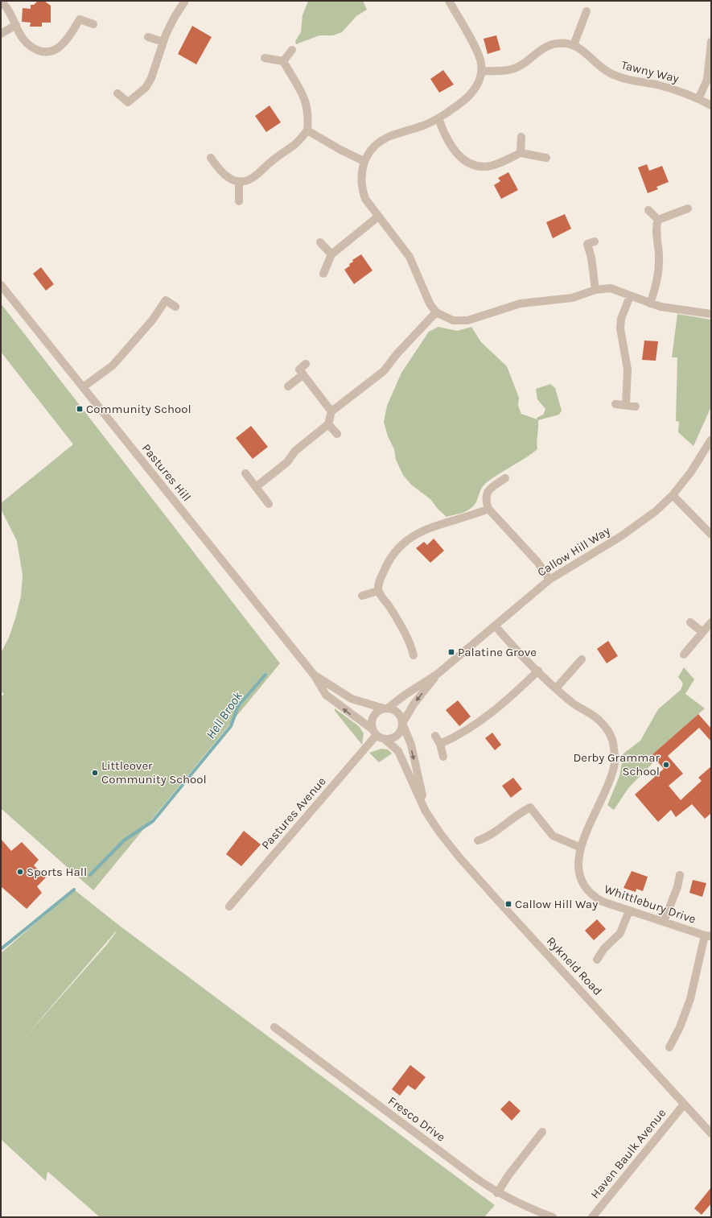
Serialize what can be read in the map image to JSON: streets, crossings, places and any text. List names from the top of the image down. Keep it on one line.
{"streets":{"street":["Tawny Way","Pastures Hill","Callow Hill Way","Pastures Avenue","Whittlebury Drive","Rykneld Road","Fresco Drive","Haven Baulk Avenue"]},"crossings":[["Pastures Hill","Callow Hill Way"],["Pastures Hill","Pastures Avenue"],["Pastures Hill","Rykneld Road"],["Callow Hill Way","Pastures Avenue"],["Callow Hill Way","Whittlebury Drive"],["Callow Hill Way","Rykneld Road"],["Pastures Avenue","Rykneld Road"],["Rykneld Road","Haven Baulk Avenue"]],"water":["Hell Brook"],"places":{"transit":["Community School","Palatine Grove","Callow Hill Way"],"other":["Derby Grammar School","Littleover Community School","Sports Hall"]}}
